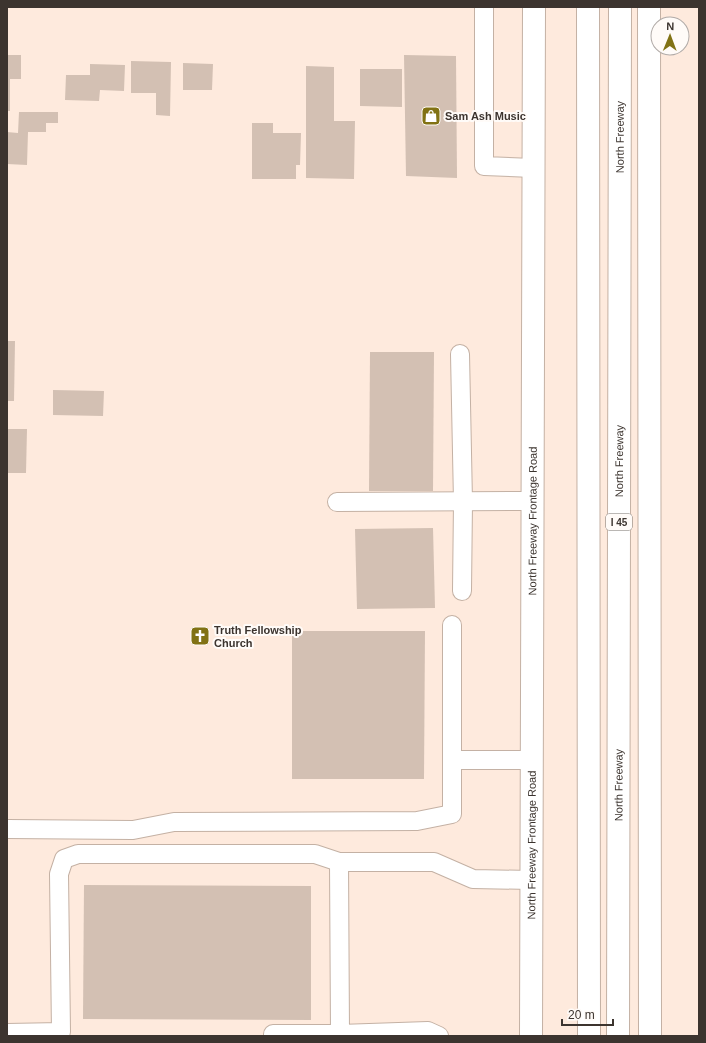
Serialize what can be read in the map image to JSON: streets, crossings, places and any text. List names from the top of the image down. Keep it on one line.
{"streets":{"main road":["North Freeway","North Freeway Frontage Road","I 45"]},"places":{"shop":["Sam Ash Music"],"church":["Truth Fellowship Church"]},"scale_bar":"20 m","north":"top"}
